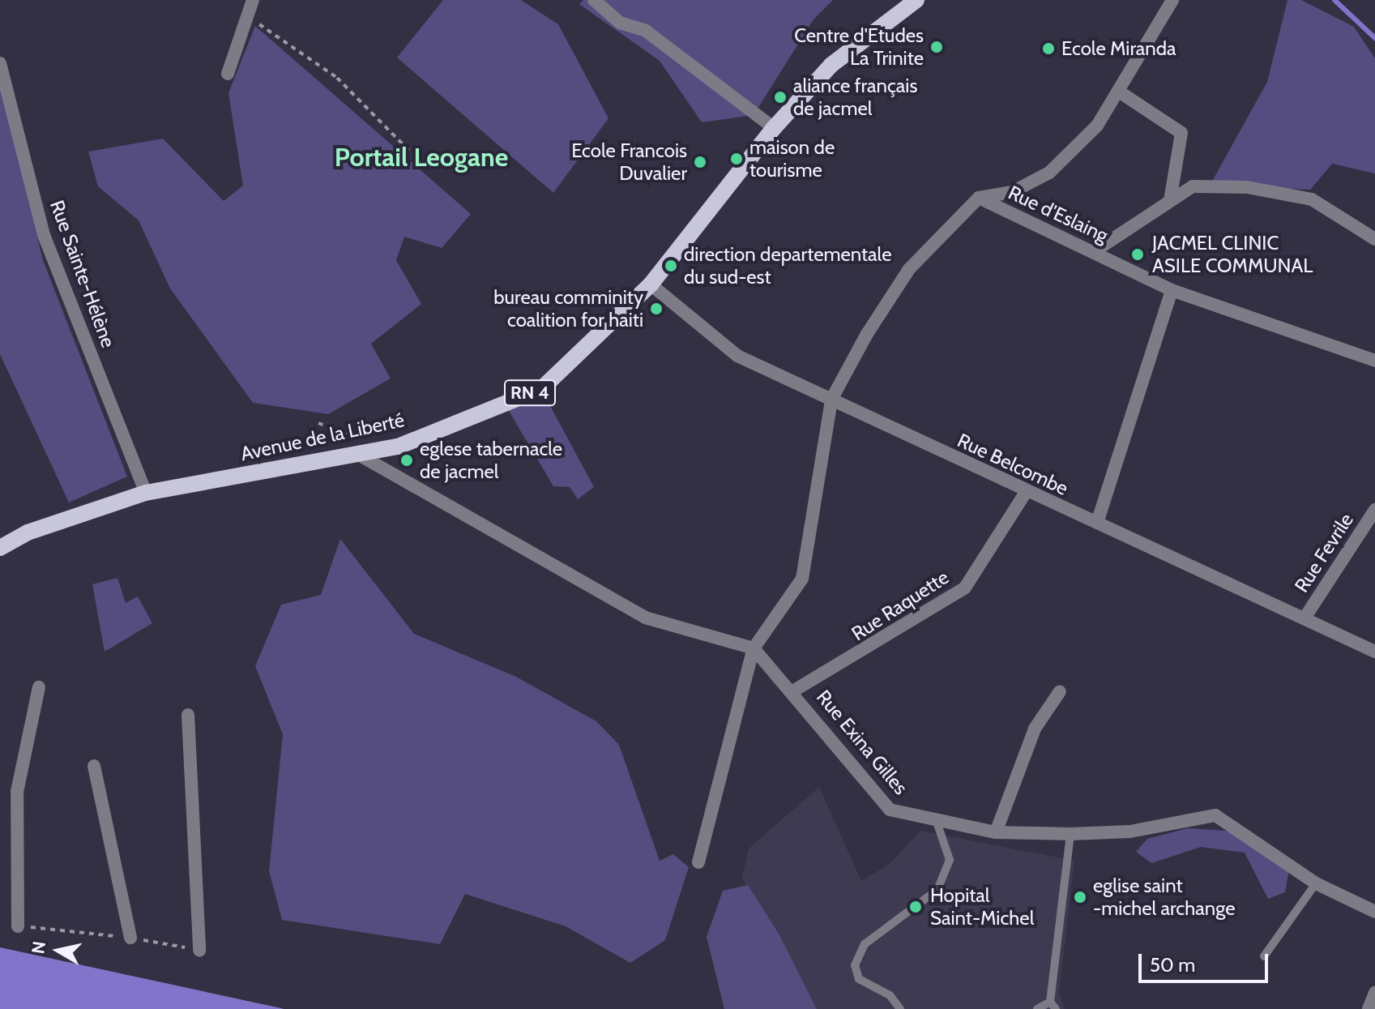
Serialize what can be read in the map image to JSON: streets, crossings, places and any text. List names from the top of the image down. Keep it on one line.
{"streets":{"main road":["RN 4","Avenue de la Liberté"],"street":["Rue d'Eslaing","Rue Sainte-Hélène","Rue Belcombe","Rue Fevrile","Rue Raquette","Rue Exina Gilles"]},"crossings":[["Rue Sainte-Hélène","Avenue de la Liberté"],["Avenue de la Liberté","Rue Belcombe"],["Rue Belcombe","Rue Fevrile"],["Rue Belcombe","Rue Raquette"],["Rue Raquette","Rue Exina Gilles"]],"districts":["Portail Leogane"],"places":["Centre d'Etudes La Trinite","Ecole Miranda","aliance français de jacmel","maison de tourisme","Ecole Francois Duvalier","JACMEL CLINIC ASILE COMMUNAL","direction departementale du sud-est","bureau comminity coalition for haiti","eglese tabernacle de jacmel","eglise saint -michel archange","Hopital Saint-Michel"],"scale_bar":"50 m","north":"left"}
